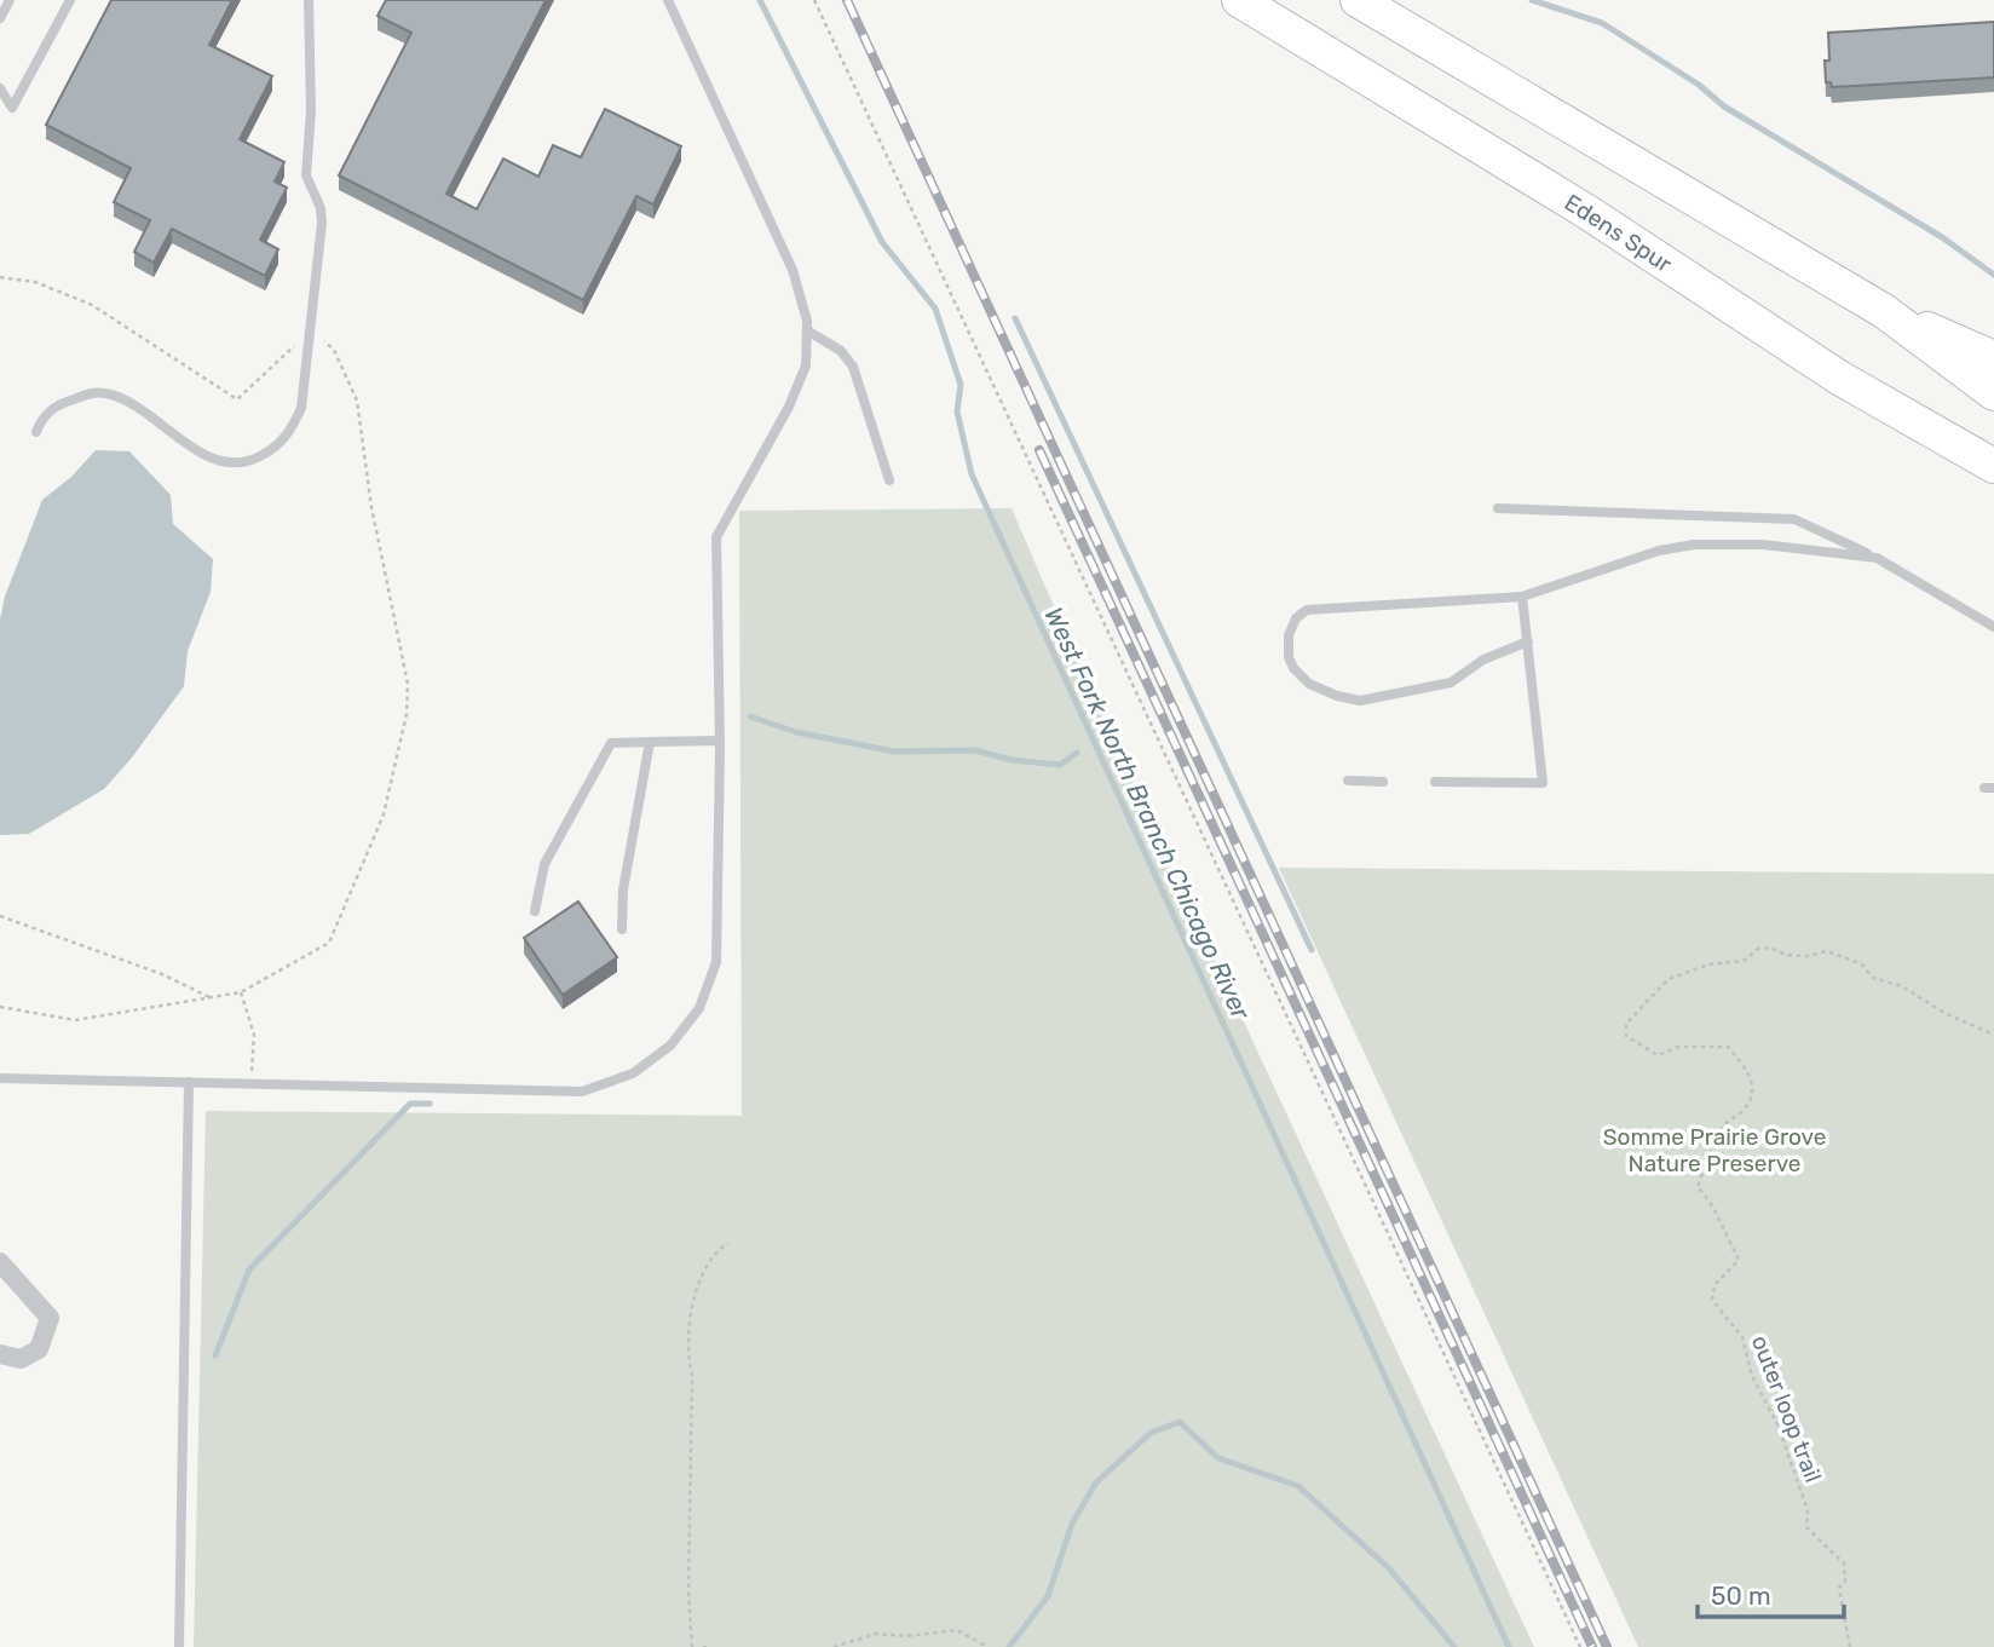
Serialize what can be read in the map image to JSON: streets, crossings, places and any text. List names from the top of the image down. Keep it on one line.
{"streets":{"highway":["Edens Spur"],"path":["outer loop trail"]},"water":["West Fork North Branch Chicago River"],"parks":["Somme Prairie Grove Nature Preserve"],"scale_bar":"50 m"}
